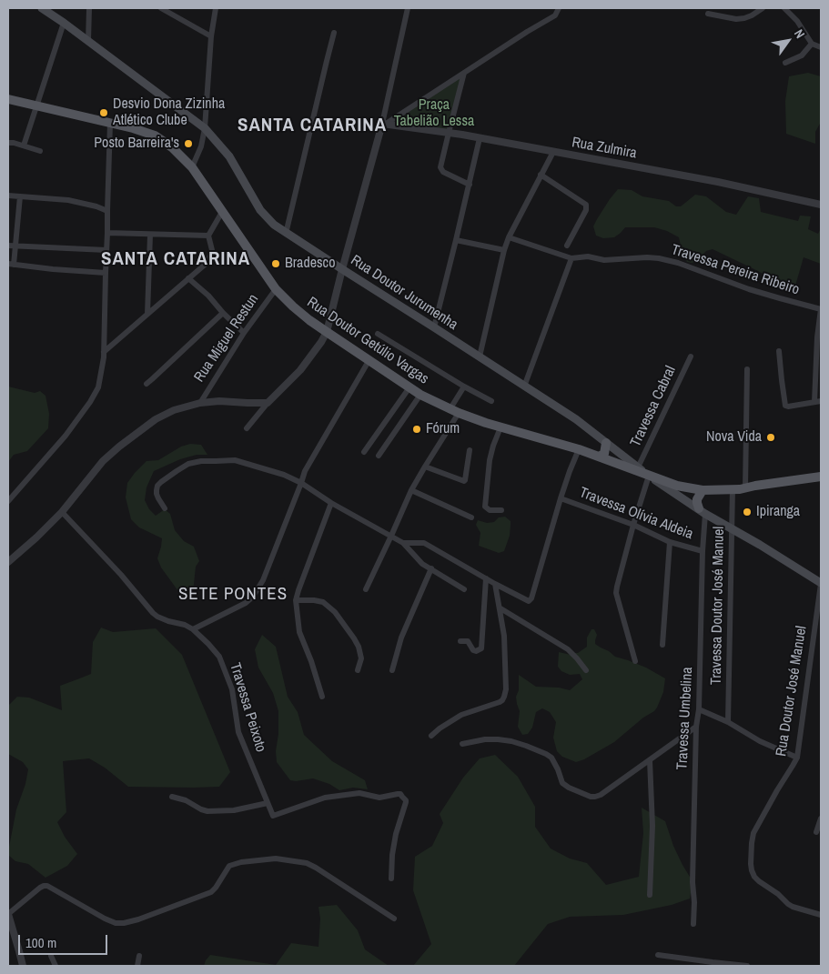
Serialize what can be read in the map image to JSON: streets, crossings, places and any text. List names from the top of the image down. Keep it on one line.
{"streets":{"main road":["Rua Doutor Jurumenha","Rua Doutor Getúlio Vargas"],"street":["Rua Zulmira","Travessa Pereira Ribeiro","Rua Miguel Restun","Travessa Cabral","Travessa Olívia Aldeia","Travessa Doutor José Manuel","Rua Doutor José Manuel","Travessa Peixoto","Travessa Umbelina"]},"crossings":[["Rua Doutor Jurumenha","Rua Doutor Getúlio Vargas"],["Rua Doutor Jurumenha","Travessa Cabral"],["Rua Doutor Jurumenha","Travessa Doutor José Manuel"],["Rua Doutor Jurumenha","Rua Doutor José Manuel"],["Rua Doutor Jurumenha","Travessa Umbelina"],["Rua Miguel Restun","Rua Doutor Getúlio Vargas"],["Rua Doutor Getúlio Vargas","Travessa Doutor José Manuel"],["Travessa Olívia Aldeia","Travessa Umbelina"]],"districts":["SANTA CATARINA","SANTA CATARINA","SETE PONTES"],"parks":["Praça Tabelião Lessa"],"places":["Desvio Dona Zizinha Atlético Clube","Posto Barreira's","Bradesco","Fórum","Nova Vida","Ipiranga"],"scale_bar":"100 m","north":"top right"}
